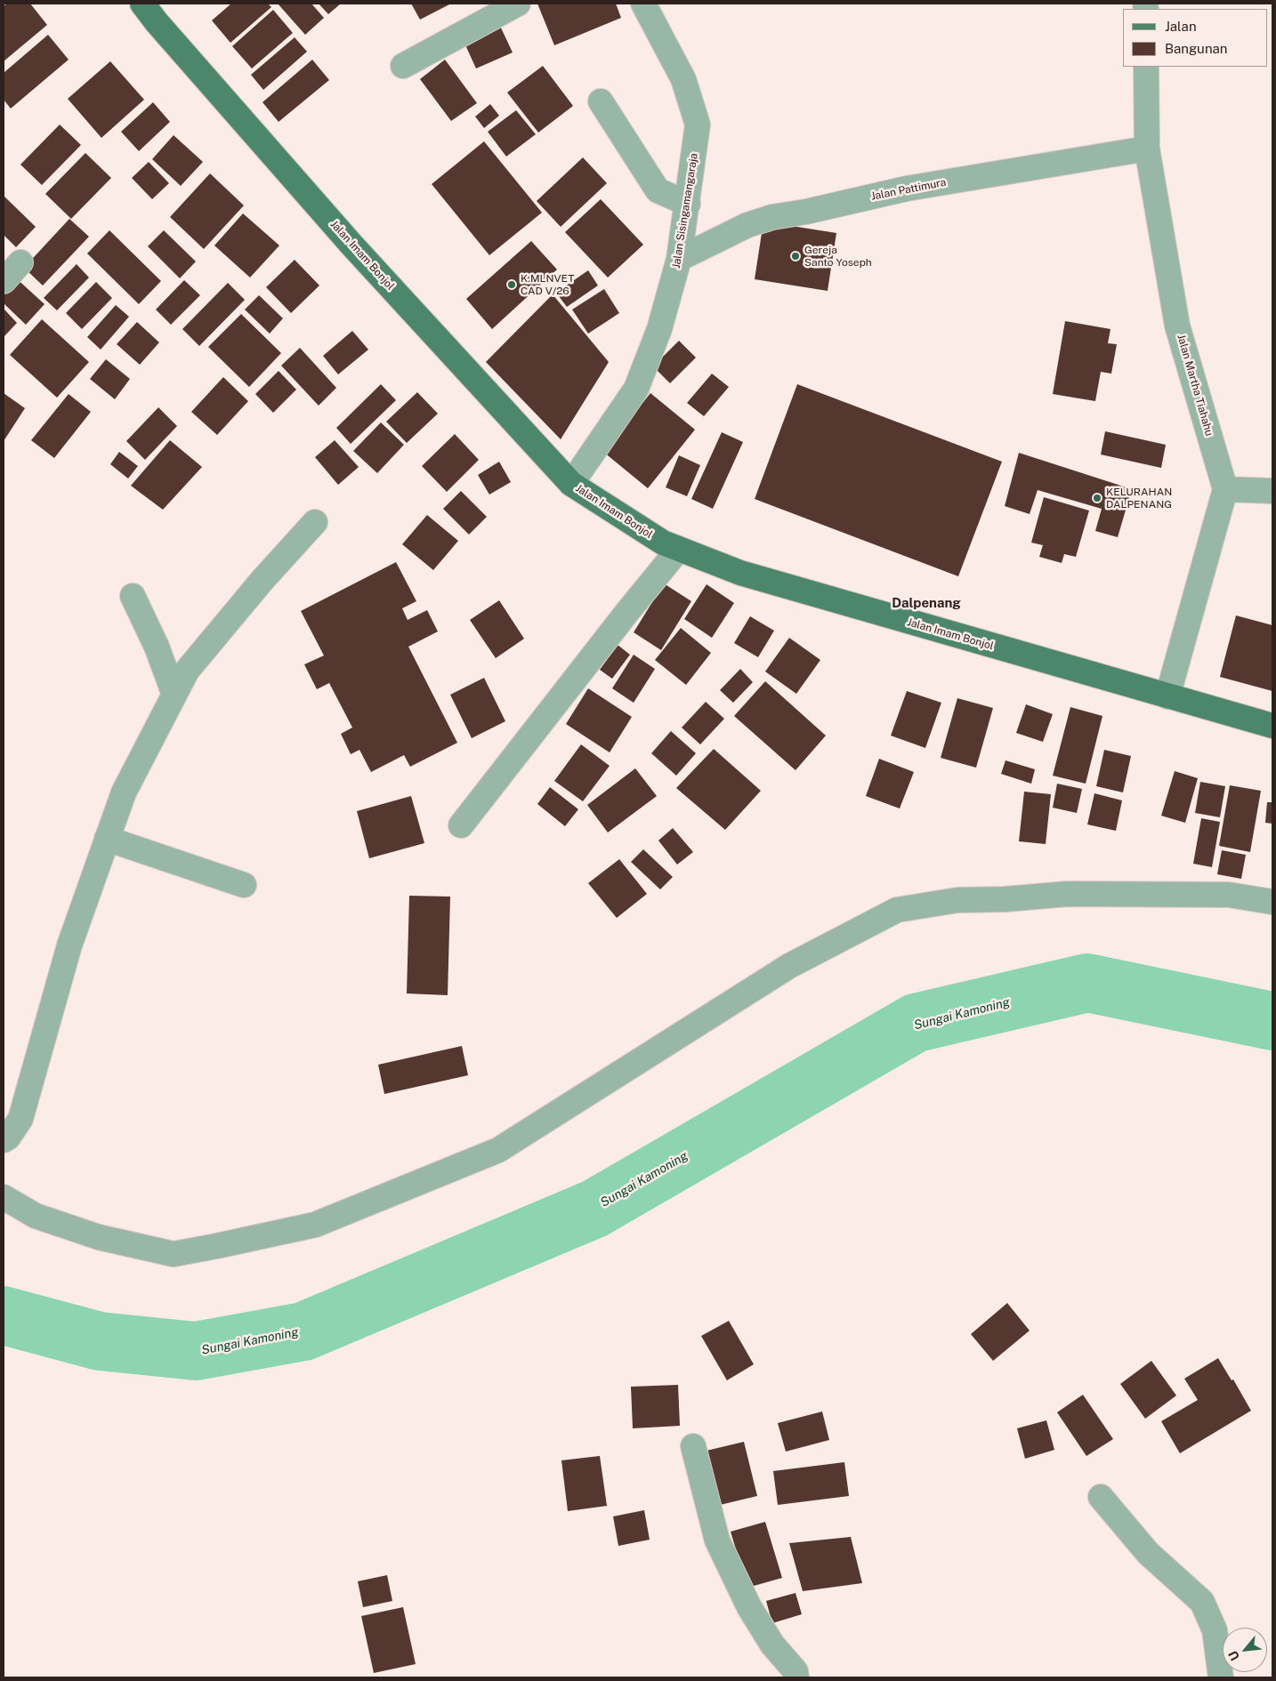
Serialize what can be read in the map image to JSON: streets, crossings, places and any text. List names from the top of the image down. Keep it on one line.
{"streets":{"main road":["Jalan Imam Bonjol"],"street":["Jalan Pattimura","Jalan Sisingamangaraja","Jalan Martha Tiahahu"]},"crossings":[["Jalan Pattimura","Jalan Sisingamangaraja"],["Jalan Pattimura","Jalan Martha Tiahahu"],["Jalan Sisingamangaraja","Jalan Imam Bonjol"]],"districts":["Dalpenang"],"water":["Sungai Kamoning"],"places":["Gereja Santo Yoseph","K.MLNVET CAD V/26","KELURAHAN DALPENANG"],"legend":["Jalan","Bangunan"],"north":"bottom left"}
